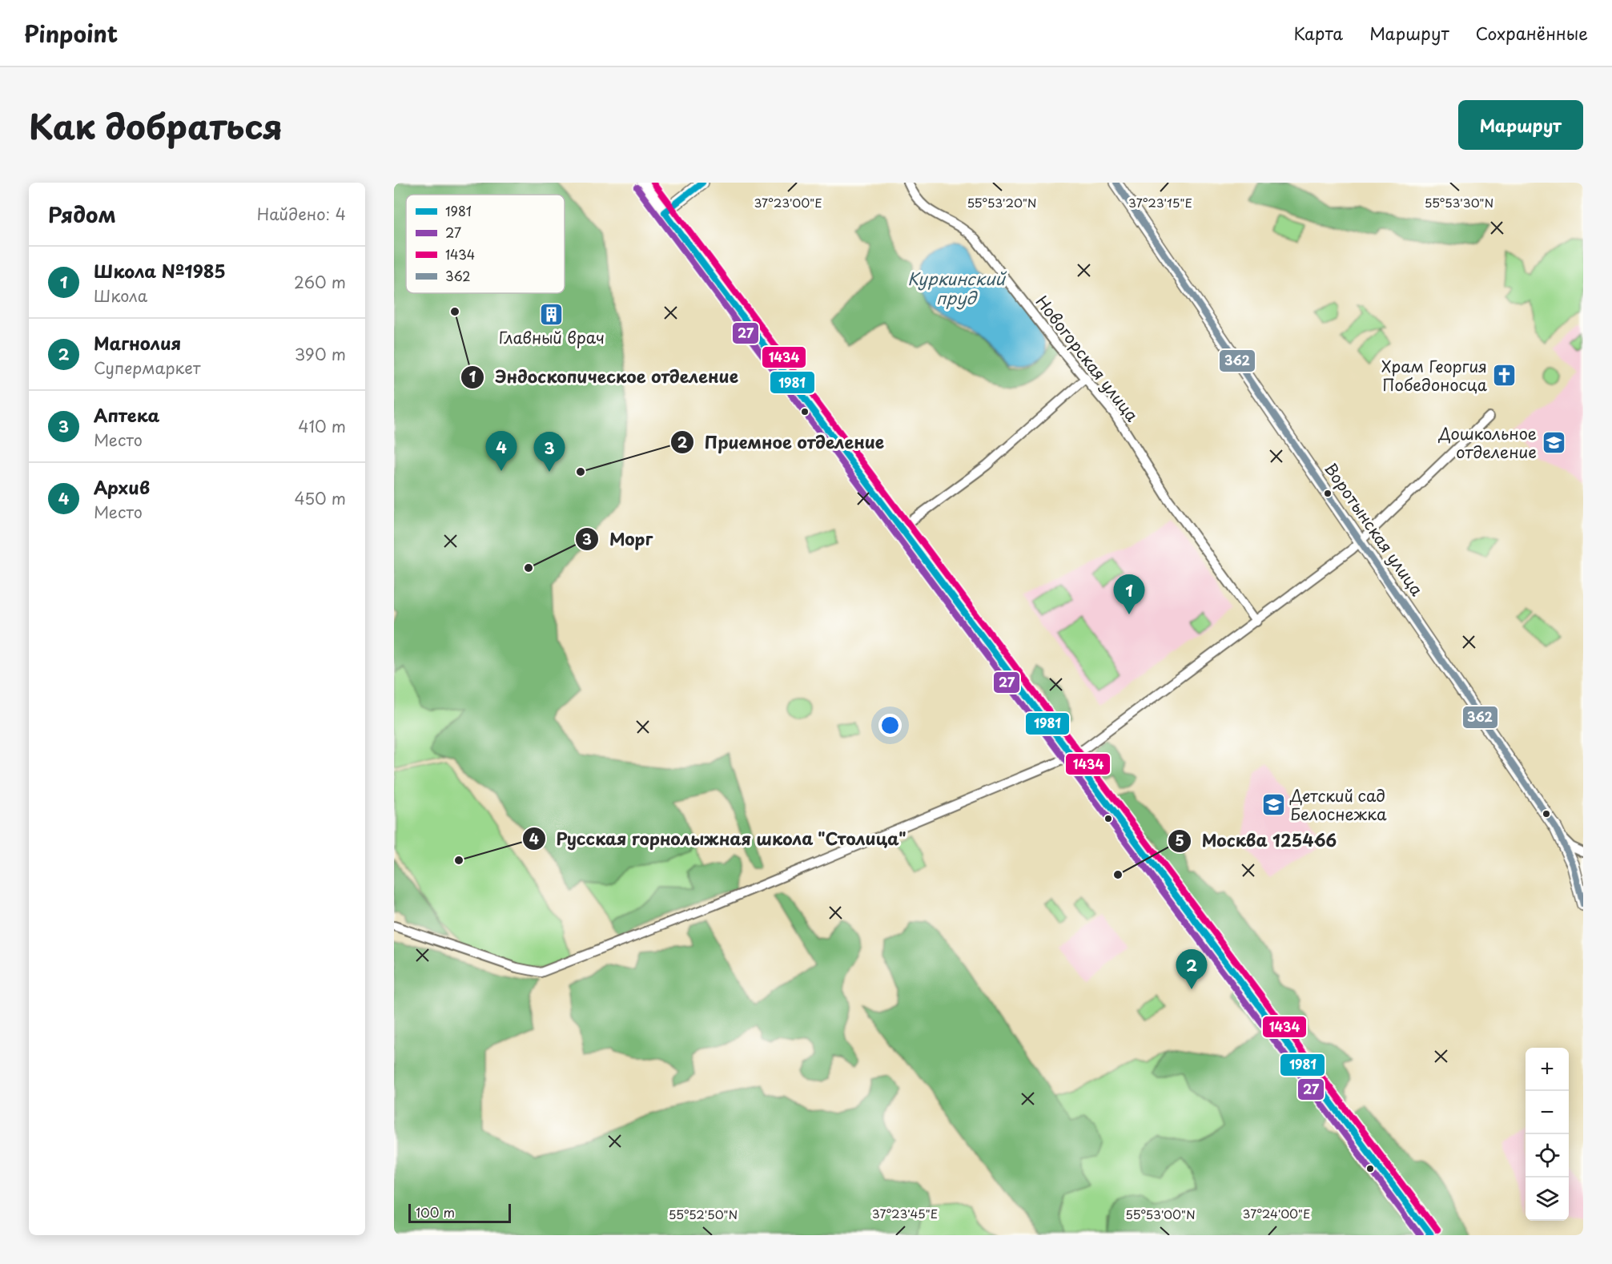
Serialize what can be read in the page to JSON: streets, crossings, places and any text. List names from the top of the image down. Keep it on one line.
{"streets":{"main road":["Воротынская улица"],"street":["Новогорская улица"]},"water":["Куркинский пруд"],"places":{"other":["Эндоскопическое отделение","Приемное отделение","Морг","Русская горнолыжная школа \"Столица\"","Москва 125466"],"building":["Главный врач"],"church":["Храм Георгия Победоносца"],"school or university":["Дошкольное отделение","Детский сад Белоснежка"]},"lines":["transit line 1981","transit line 1434","transit line 362","transit line 27"],"legend":["1981","27","1434","362"],"scale_bar":"100 m","page":{"header":"Pinpoint","nav":["Карта","Маршрут","Сохранённые"],"title":"Как добраться","buttons":"Маршрут","heading":["Рядом","Найдено: 4"],"list":[{"mark":"1","name":"Школа №1985","note":"Школа","value":"260 m"},{"mark":"2","name":"Магнолия","note":"Супермаркет","value":"390 m"},{"mark":"3","name":"Аптека","note":"Место","value":"410 m"},{"mark":"4","name":"Архив","note":"Место","value":"450 m"}],"pins":["4","3","1","2"],"map_buttons":["+","−"],"scale":"100 m"},"coordinates":["55°53'20\"N","55°53'30\"N","37°23'00\"E","37°23'15\"E","37°23'45\"E","37°24'00\"E","55°52'50\"N","55°53'00\"N"]}
